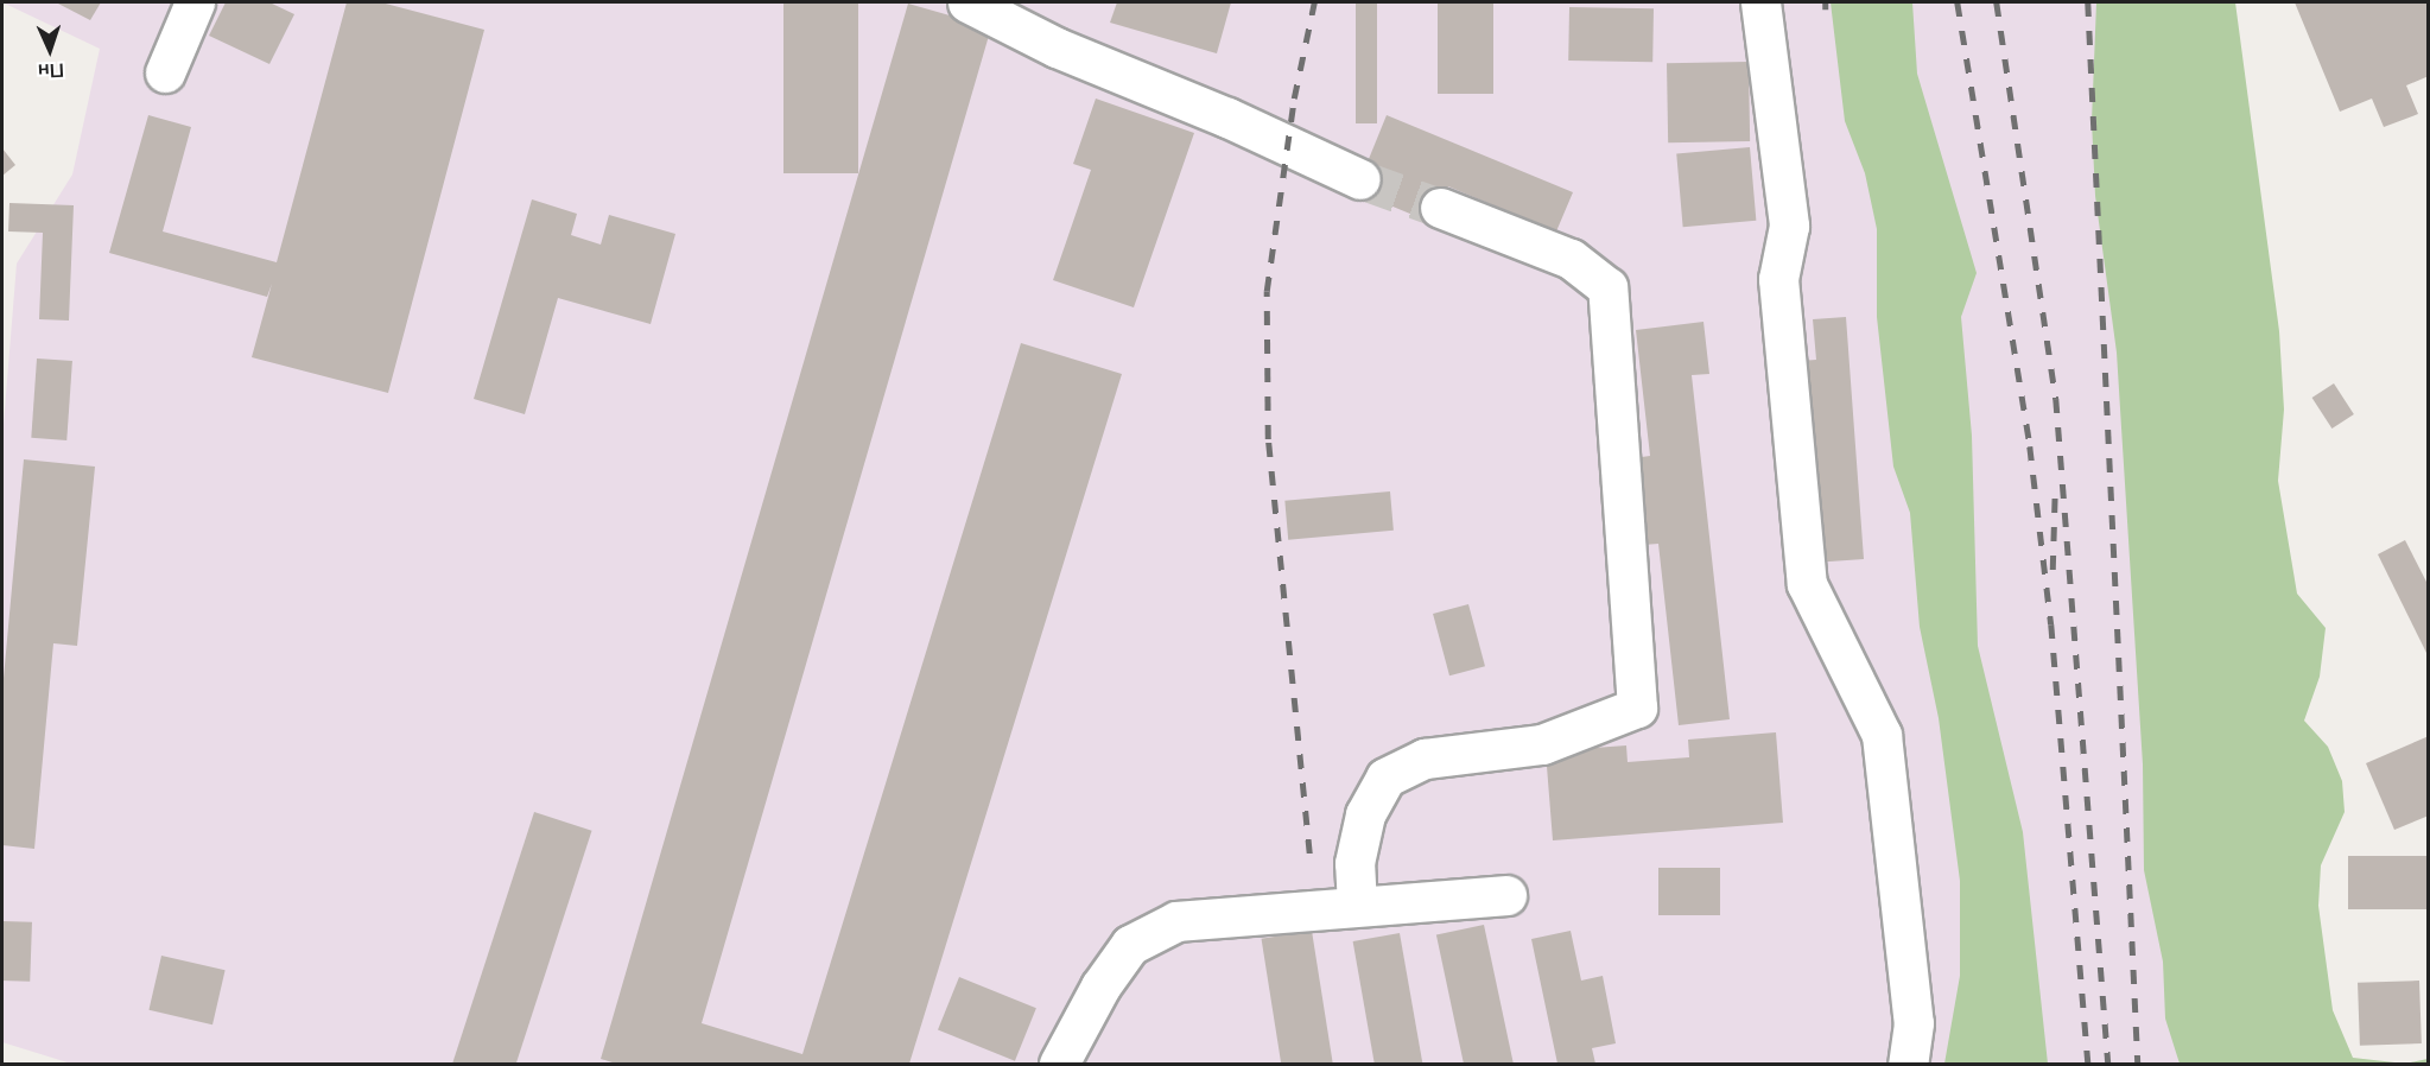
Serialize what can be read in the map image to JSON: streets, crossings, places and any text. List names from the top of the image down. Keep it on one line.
{"north":"bottom"}
